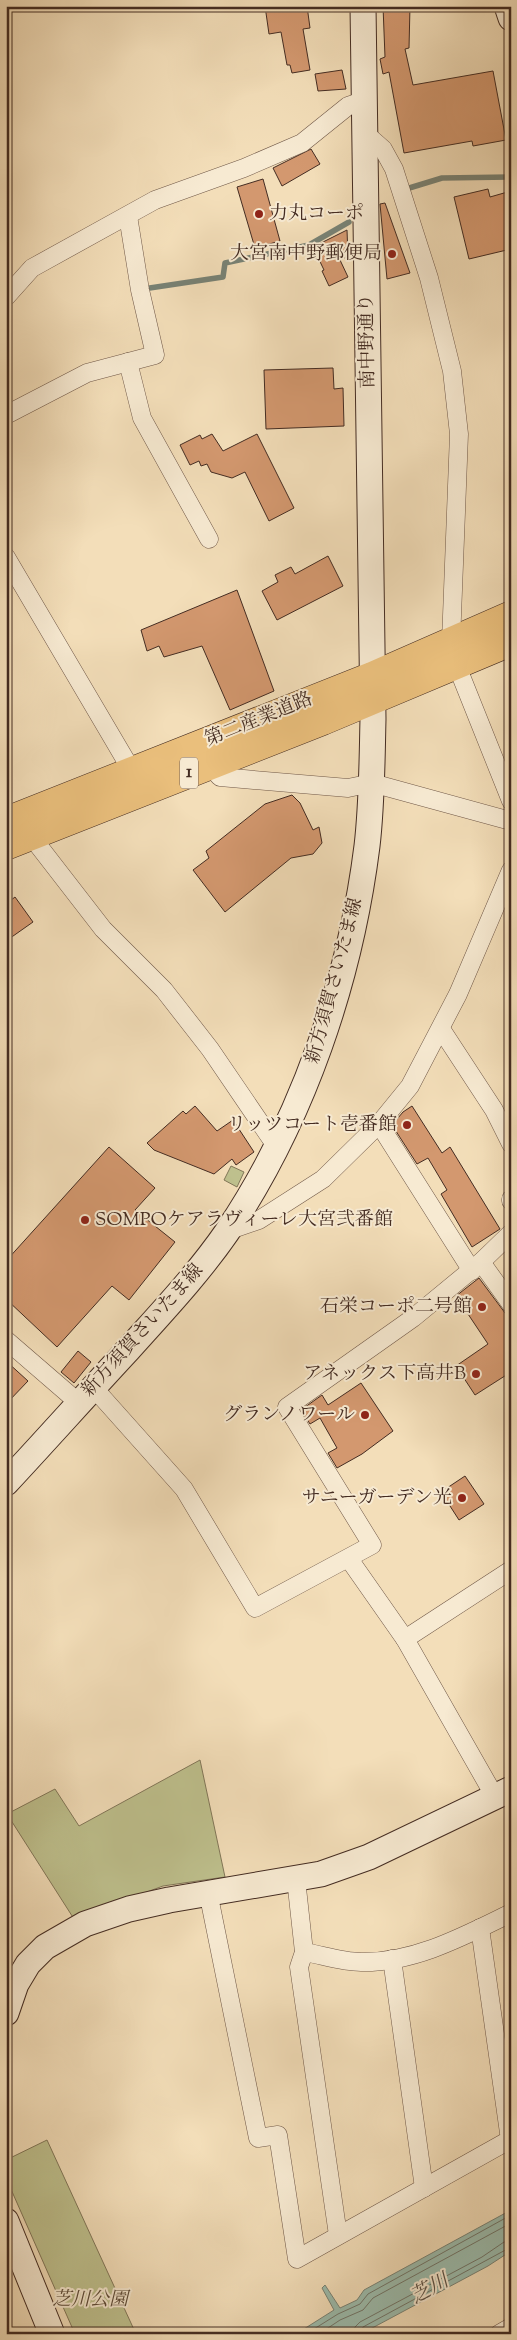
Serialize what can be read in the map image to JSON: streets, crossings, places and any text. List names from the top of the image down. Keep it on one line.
{"streets":{"main road":["第二産業道路","1"],"street":["南中野通り","新方須賀さいたま線"]},"crossings":[["南中野通り","第二産業道路"],["南中野通り","新方須賀さいたま線"],["第二産業道路","新方須賀さいたま線"]],"water":["芝川"],"parks":["芝川公園"],"places":["力丸コーポ","大宮南中野郵便局","リッツコート壱番館","SOMPOケアラヴィーレ大宮弐番館","石栄コーポ二号館","アネックス下高井B","グランノワール","サニーガーデン光"]}
